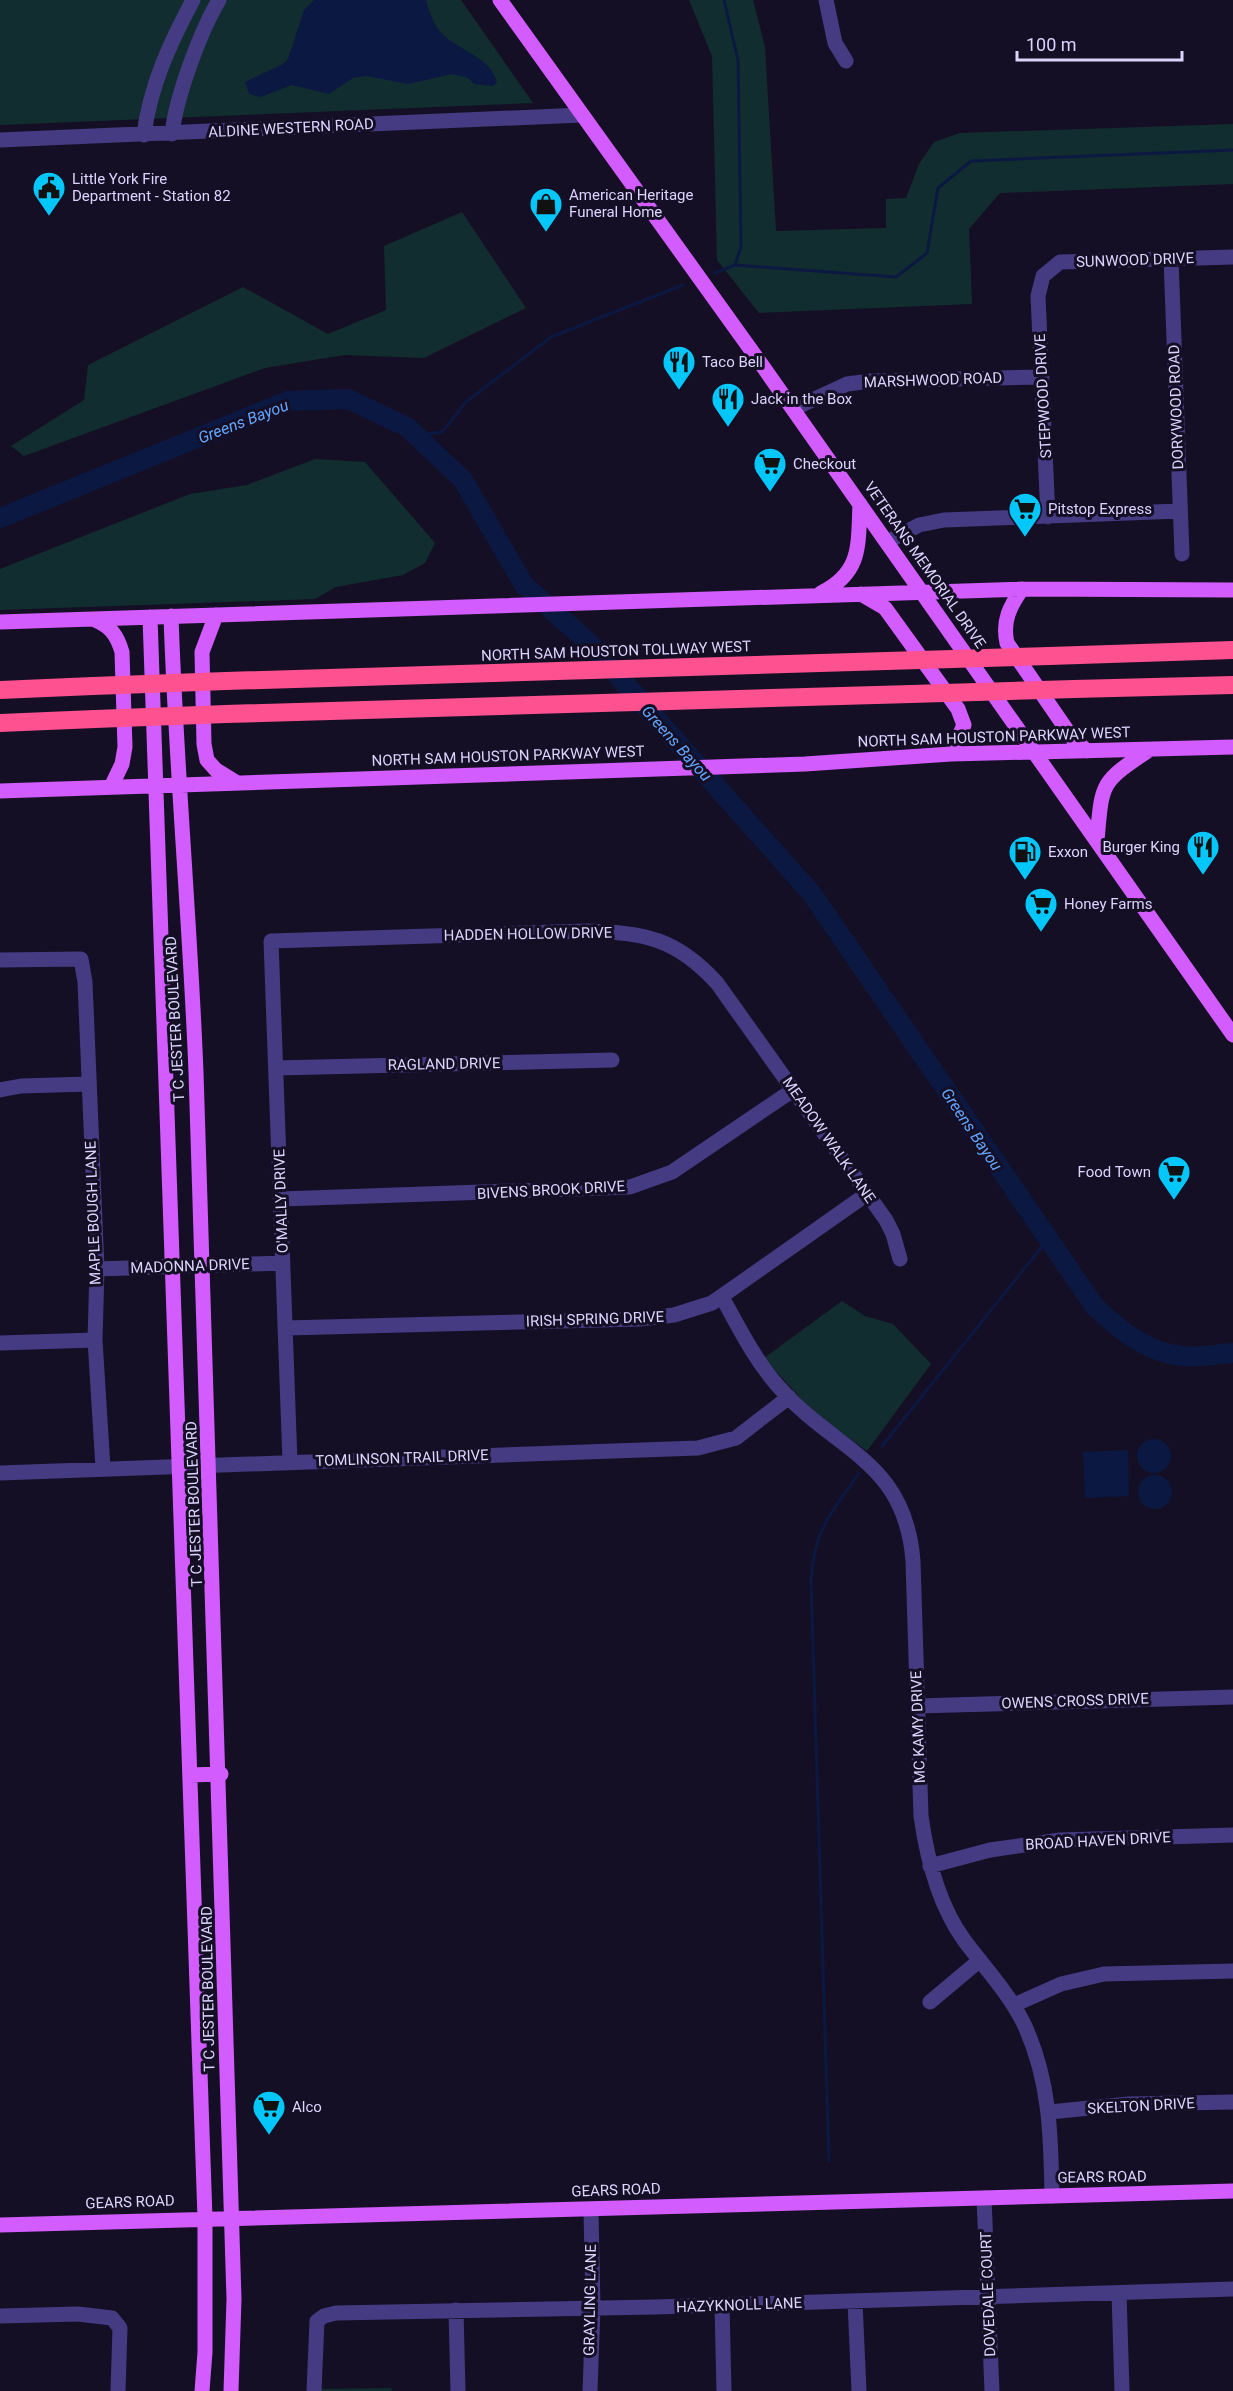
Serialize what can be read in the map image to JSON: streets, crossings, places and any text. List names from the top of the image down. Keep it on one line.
{"streets":{"highway":["NORTH SAM HOUSTON TOLLWAY WEST"],"main road":["VETERANS MEMORIAL DRIVE","NORTH SAM HOUSTON PARKWAY WEST","T C JESTER BOULEVARD","GEARS ROAD"],"street":["ALDINE WESTERN ROAD","SUNWOOD DRIVE","MARSHWOOD ROAD","STEPWOOD DRIVE","DORYWOOD ROAD","HADDEN HOLLOW DRIVE","RAGLAND DRIVE","MEADOW WALK LANE","BIVENS BROOK DRIVE","O'MALLY DRIVE","MAPLE BOUGH LANE","MADONNA DRIVE","IRISH SPRING DRIVE","TOMLINSON TRAIL DRIVE","OWENS CROSS DRIVE","MC KAMY DRIVE","BROAD HAVEN DRIVE","SKELTON DRIVE","DOVEDALE COURT","GRAYLING LANE","HAZYKNOLL LANE"]},"crossings":[["ALDINE WESTERN ROAD","VETERANS MEMORIAL DRIVE"],["SUNWOOD DRIVE","STEPWOOD DRIVE"],["SUNWOOD DRIVE","DORYWOOD ROAD"],["MARSHWOOD ROAD","STEPWOOD DRIVE"],["MARSHWOOD ROAD","VETERANS MEMORIAL DRIVE"],["VETERANS MEMORIAL DRIVE","NORTH SAM HOUSTON PARKWAY WEST"],["NORTH SAM HOUSTON PARKWAY WEST","T C JESTER BOULEVARD"],["HADDEN HOLLOW DRIVE","MEADOW WALK LANE"],["HADDEN HOLLOW DRIVE","O'MALLY DRIVE"],["T C JESTER BOULEVARD","MADONNA DRIVE"],["T C JESTER BOULEVARD","TOMLINSON TRAIL DRIVE"],["T C JESTER BOULEVARD","GEARS ROAD"],["RAGLAND DRIVE","O'MALLY DRIVE"],["MEADOW WALK LANE","BIVENS BROOK DRIVE"],["MEADOW WALK LANE","IRISH SPRING DRIVE"],["BIVENS BROOK DRIVE","O'MALLY DRIVE"],["O'MALLY DRIVE","MADONNA DRIVE"],["O'MALLY DRIVE","IRISH SPRING DRIVE"],["O'MALLY DRIVE","TOMLINSON TRAIL DRIVE"],["MAPLE BOUGH LANE","MADONNA DRIVE"],["MAPLE BOUGH LANE","TOMLINSON TRAIL DRIVE"],["IRISH SPRING DRIVE","MC KAMY DRIVE"],["TOMLINSON TRAIL DRIVE","MC KAMY DRIVE"],["OWENS CROSS DRIVE","MC KAMY DRIVE"],["MC KAMY DRIVE","BROAD HAVEN DRIVE"],["MC KAMY DRIVE","SKELTON DRIVE"],["MC KAMY DRIVE","GEARS ROAD"],["GEARS ROAD","DOVEDALE COURT"],["GEARS ROAD","GRAYLING LANE"],["DOVEDALE COURT","HAZYKNOLL LANE"],["GRAYLING LANE","HAZYKNOLL LANE"]],"water":["Greens Bayou"],"places":{"public building":["Little York Fire Department - Station 82"],"shop":["American Heritage Funeral Home"],"restaurant":["Taco Bell","Jack in the Box","Burger King"],"supermarket":["Checkout","Pitstop Express","Honey Farms","Food Town","Alco"],"fuel station":["Exxon"]},"scale_bar":"100 m"}
